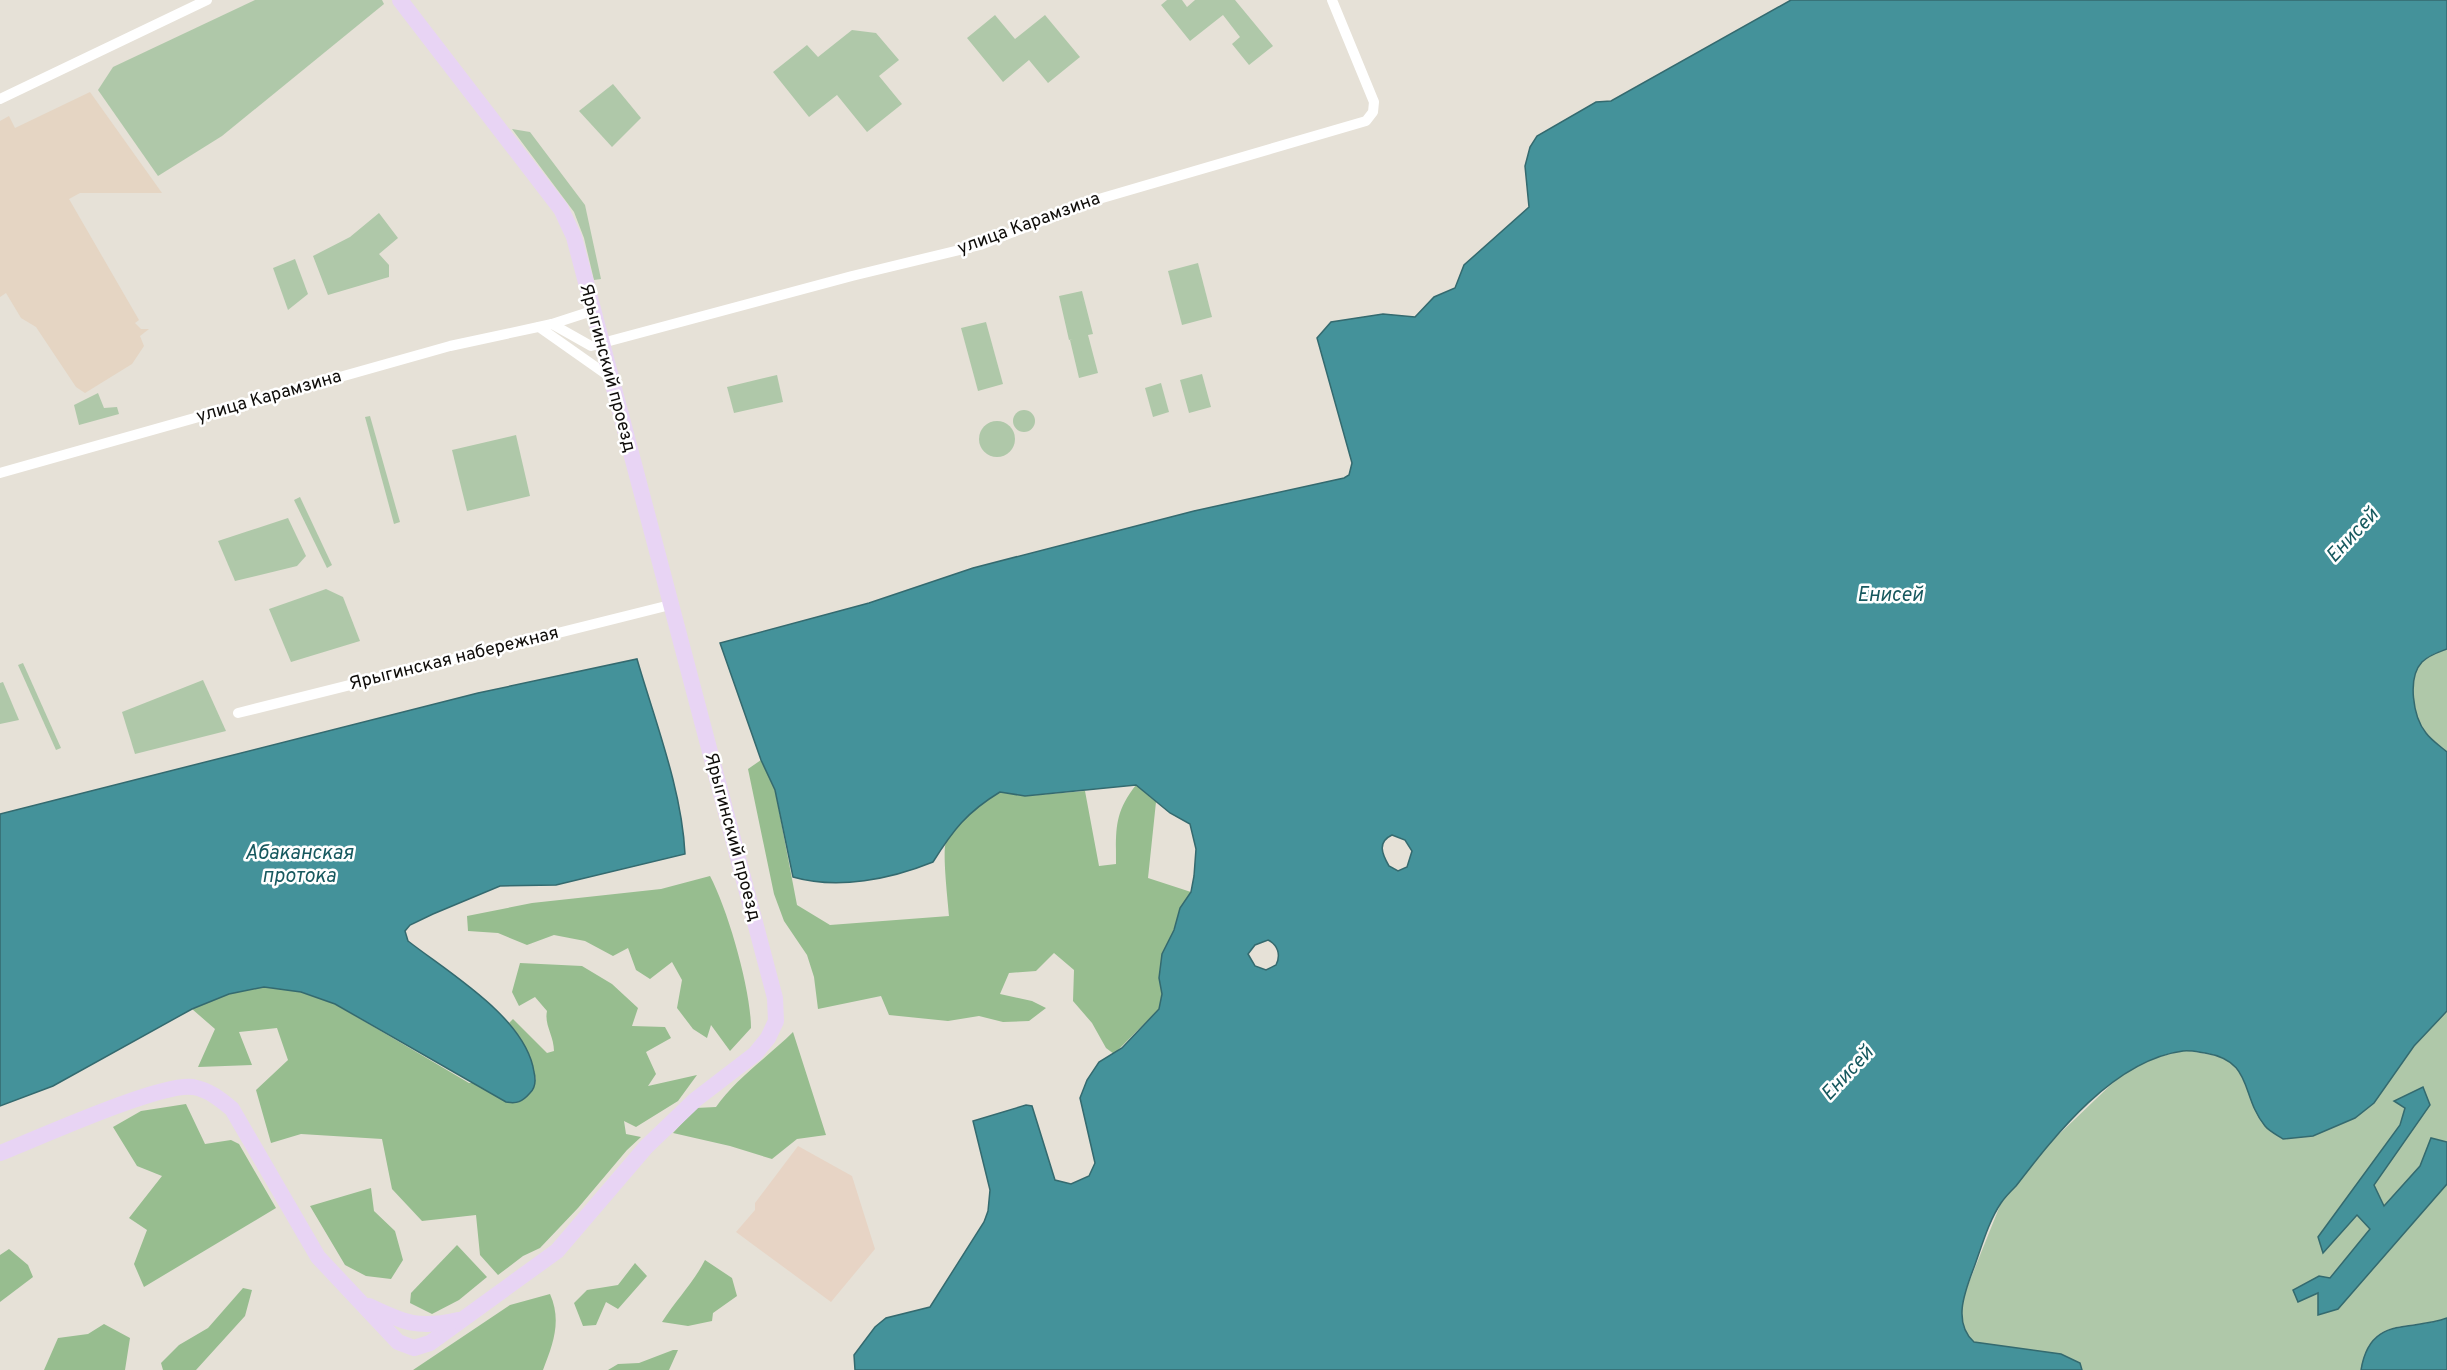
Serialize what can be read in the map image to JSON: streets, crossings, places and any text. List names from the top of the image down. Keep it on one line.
{"streets":{"main road":["Ярыгинский проезд"],"street":["улица Карамзина","Ярыгинская набережная"]},"crossings":[["улица Карамзина","Ярыгинский проезд"],["Ярыгинский проезд","Ярыгинская набережная"]],"water":["Енисей","Абаканская протока"]}
